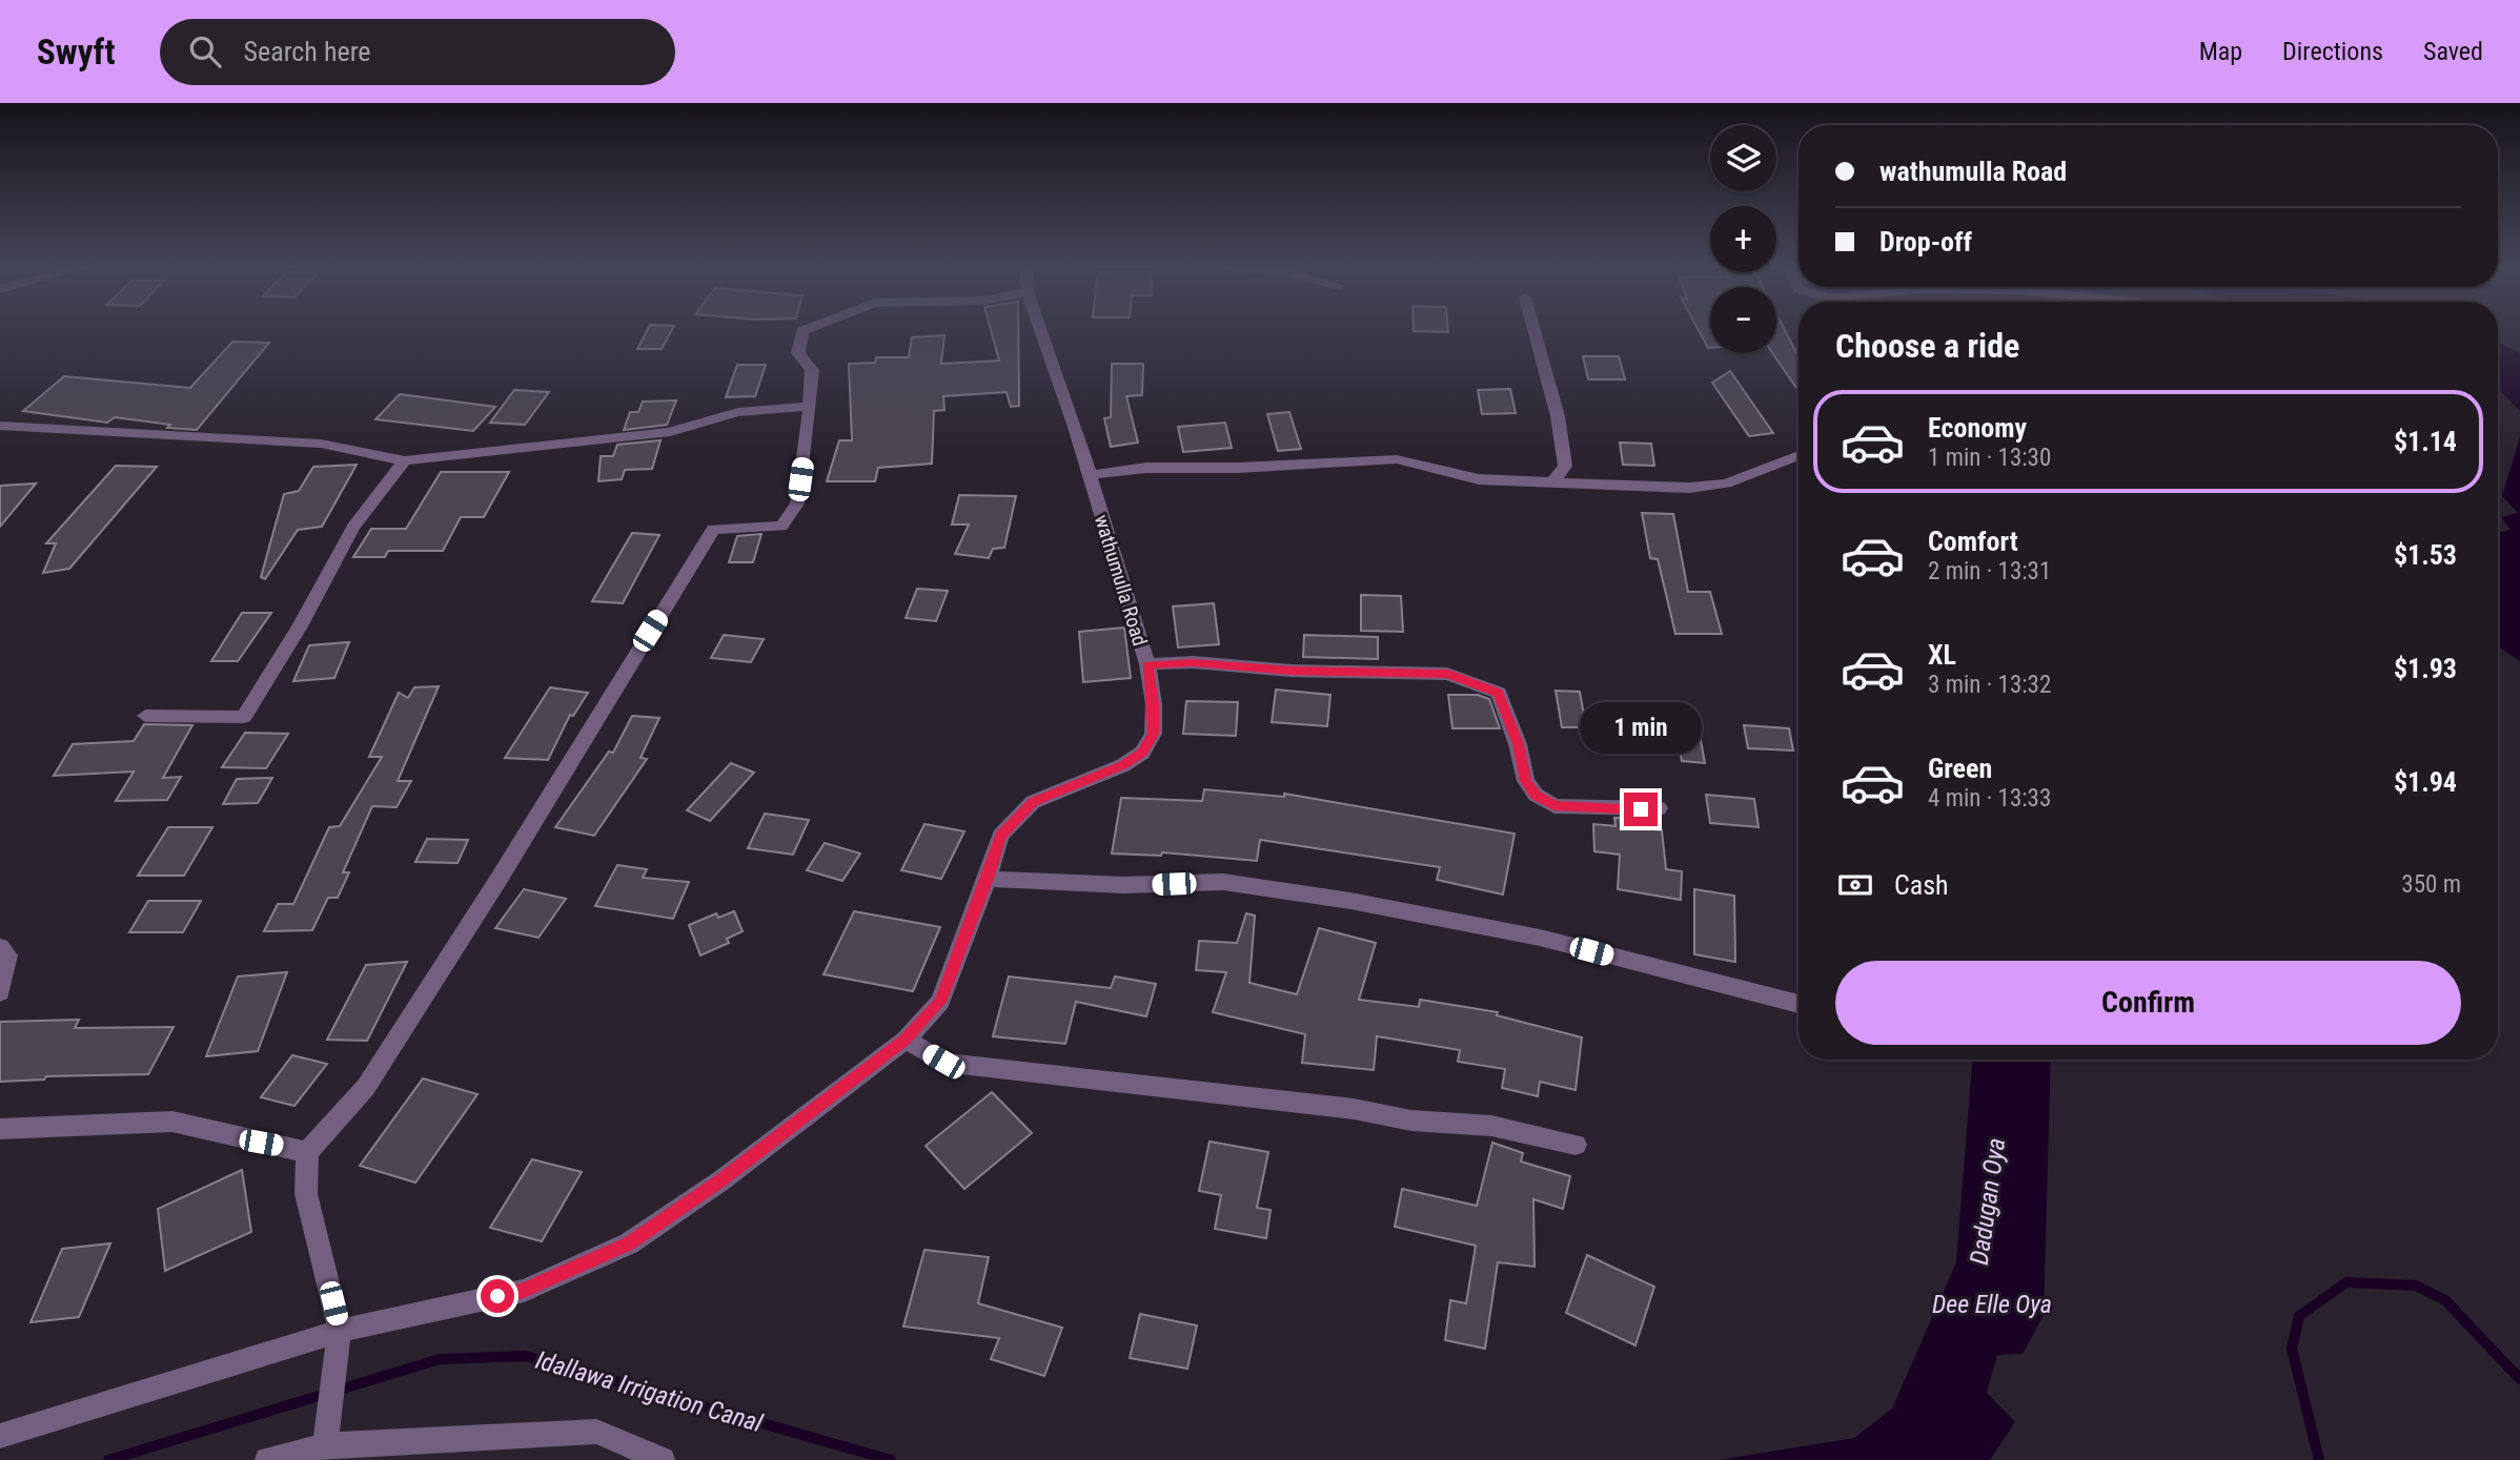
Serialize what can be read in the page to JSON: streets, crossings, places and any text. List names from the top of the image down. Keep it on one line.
{"streets":{"street":["wathumulla Road"]},"water":["Dadugan Oya","Dee Elle Oya","Idallawa Irrigation Canal"],"page":{"header":"Swyft","search":"Search here","nav":["Map","Directions","Saved"],"map_buttons":["+","−"],"banner":["wathumulla Road","Drop-off"],"heading":"Choose a ride","list":[{"name":"Economy","note":"1 min · 13:30","value":"$1.14"},{"name":"Comfort","note":"2 min · 13:31","value":"$1.53"},{"name":"XL","note":"3 min · 13:32","value":"$1.93"},{"name":"Green","note":"4 min · 13:33","value":"$1.94"}],"bubble":"1 min","pay":["Cash","350 m"],"buttons":"Confirm"}}
